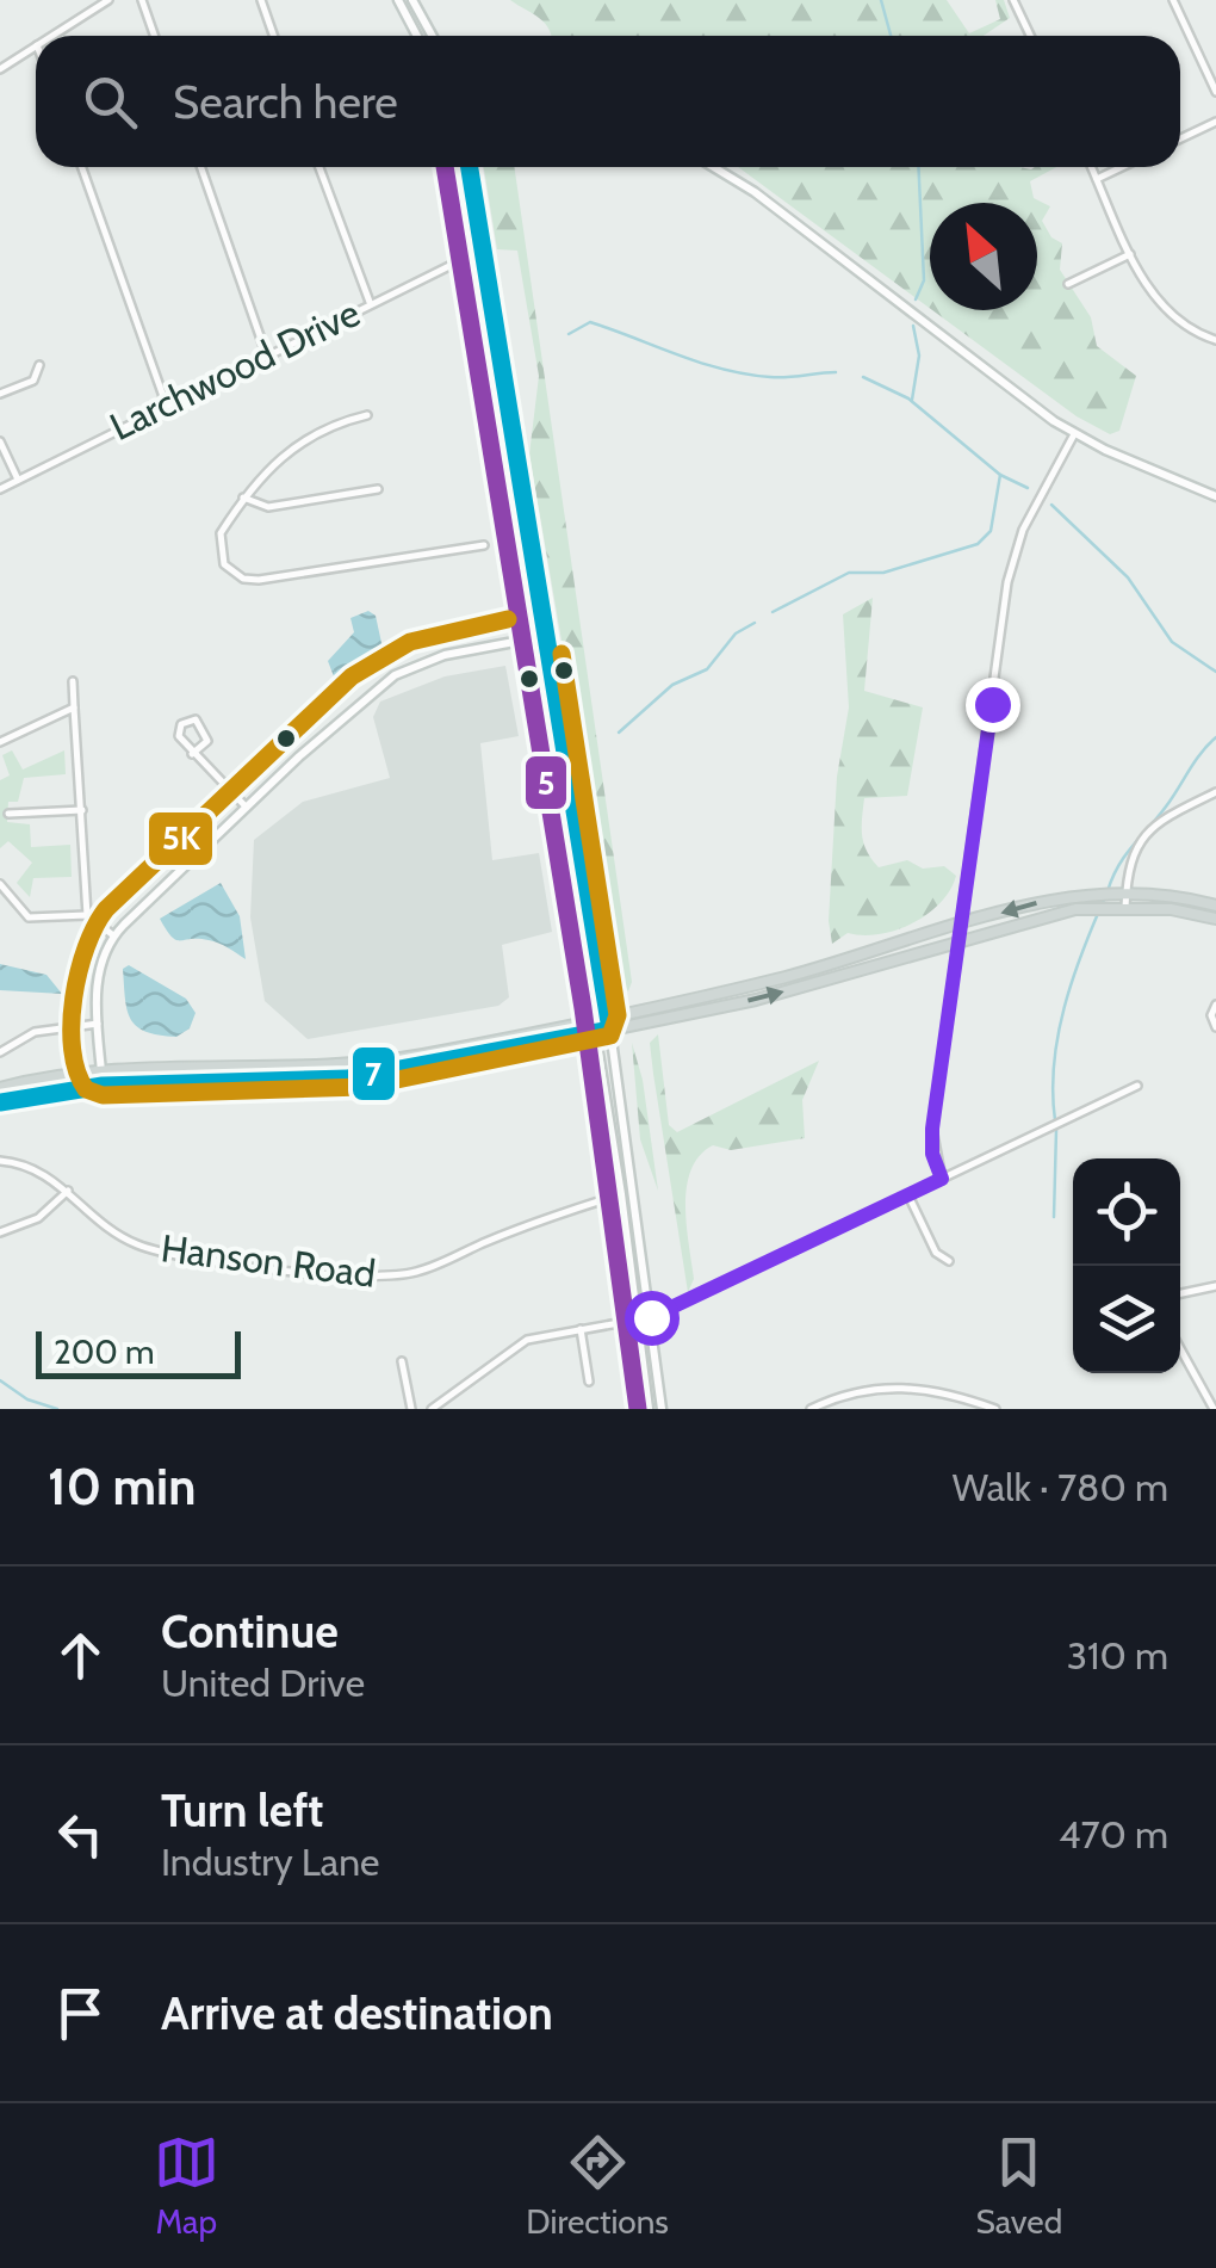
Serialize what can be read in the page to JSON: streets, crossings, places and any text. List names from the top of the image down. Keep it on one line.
{"streets":{"street":["Larchwood Drive","Hanson Road"]},"lines":["transit line 7","transit line 5","transit line 5K"],"scale_bar":"200 m","north":"top left","page":{"search":"Search here","scale":"200 m","heading":["10 min","Walk · 780 m"],"list":[["Continue","United Drive","310 m"],["Turn left","Industry Lane","470 m"],"Arrive at destination"],"nav":["Map","Directions","Saved"]}}
